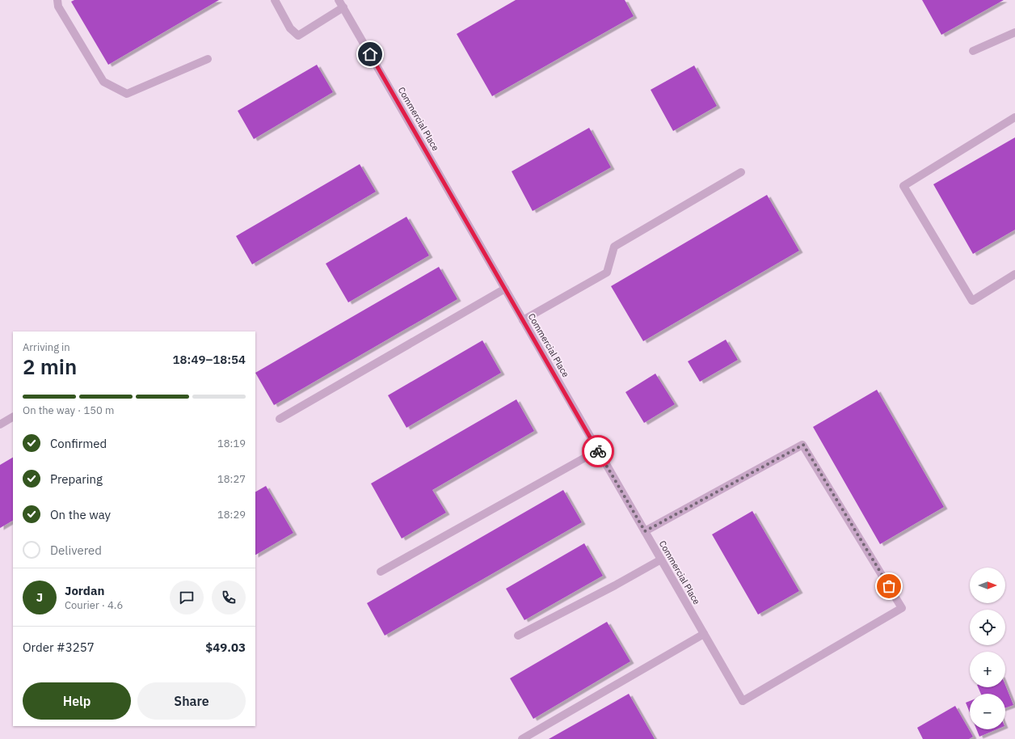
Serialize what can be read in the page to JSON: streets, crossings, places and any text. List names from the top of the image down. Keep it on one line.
{"streets":{"street":["Commercial Place"]},"north":"right","page":{"heading":["2 min","Arriving in","18:49–18:54"],"panel":["Jordan","Courier · 4.6","Order #3257","$49.03"],"bar":"On the way · 150 m","list":[["Confirmed","18:19"],["Preparing","18:27"],["On the way","18:29"],"Delivered"],"map_buttons":["+","−"],"round":"J","buttons":["Help","Share"]}}
